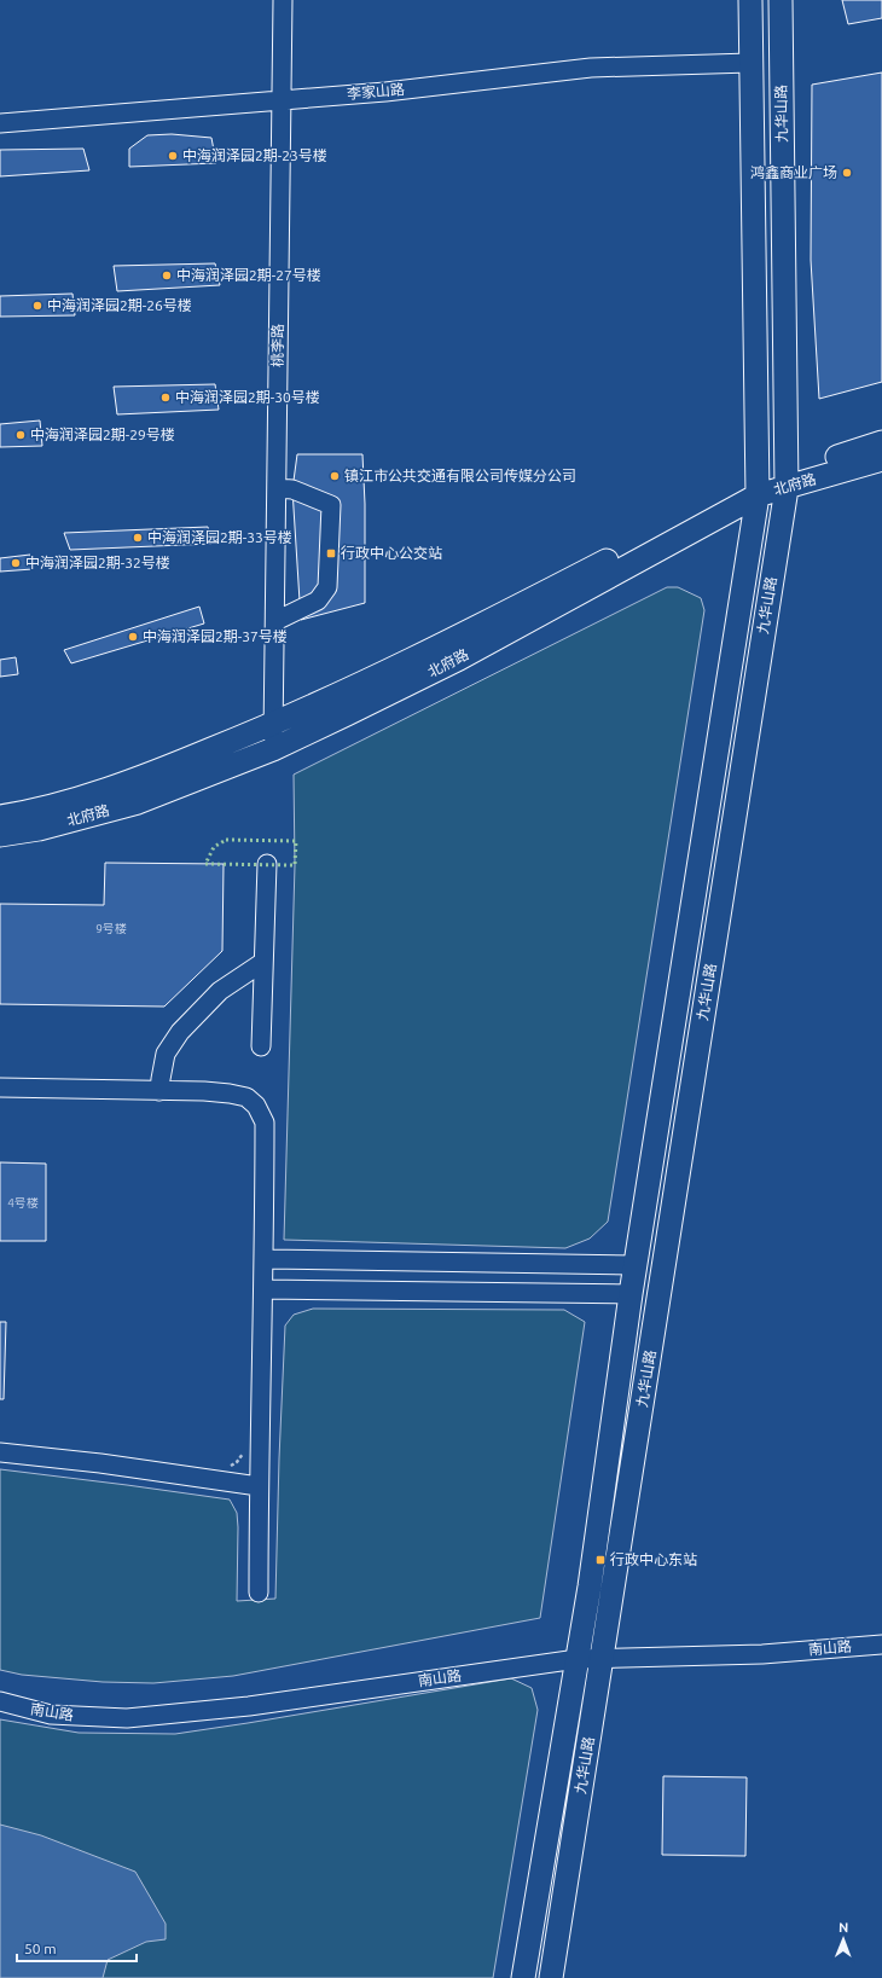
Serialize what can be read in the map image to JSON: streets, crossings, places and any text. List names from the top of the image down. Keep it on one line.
{"streets":{"main road":["九华山路","北府路"],"street":["李家山路","桃李路","南山路"]},"crossings":[["李家山路","九华山路"],["李家山路","桃李路"],["九华山路","北府路"],["九华山路","南山路"],["桃李路","北府路"]],"places":{"other":["中海润泽园2期-23号楼","鸿鑫商业广场","中海润泽园2期-27号楼","中海润泽园2期-26号楼","中海润泽园2期-30号楼","中海润泽园2期-29号楼","镇江市公共交通有限公司传媒分公司","中海润泽园2期-33号楼","中海润泽园2期-32号楼","中海润泽园2期-37号楼"],"transit":["行政中心公交站","行政中心东站"]},"house_numbers":["9号楼","4号楼"],"scale_bar":"50 m","north":"top"}
